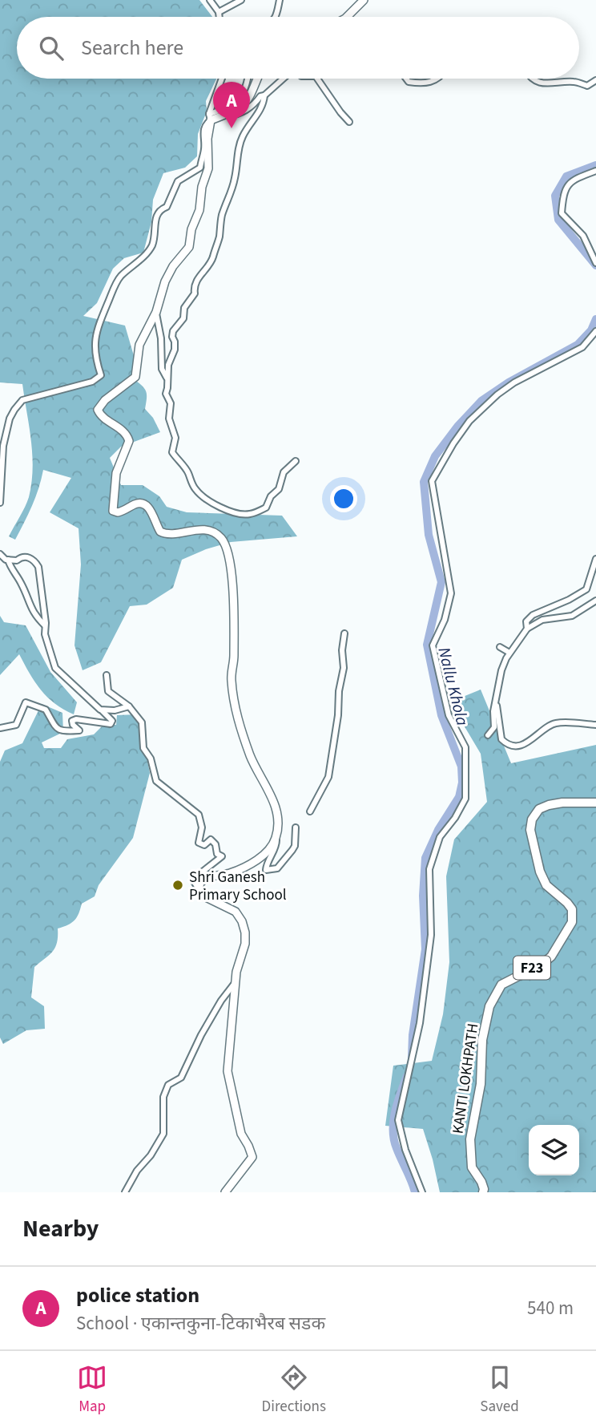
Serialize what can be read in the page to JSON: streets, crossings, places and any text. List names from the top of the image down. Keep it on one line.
{"streets":{"main road":["F23","KANTI LOKHPATH"]},"water":["Nallu Khola"],"places":["Shri Ganesh Primary School"],"page":{"search":"Search here","pins":"A","heading":"Nearby","list":[{"mark":"A","name":"police station","note":"School · एकान्तकुना-टिकाभैरब सडक","value":"540 m"}],"nav":["Map","Directions","Saved"]}}
